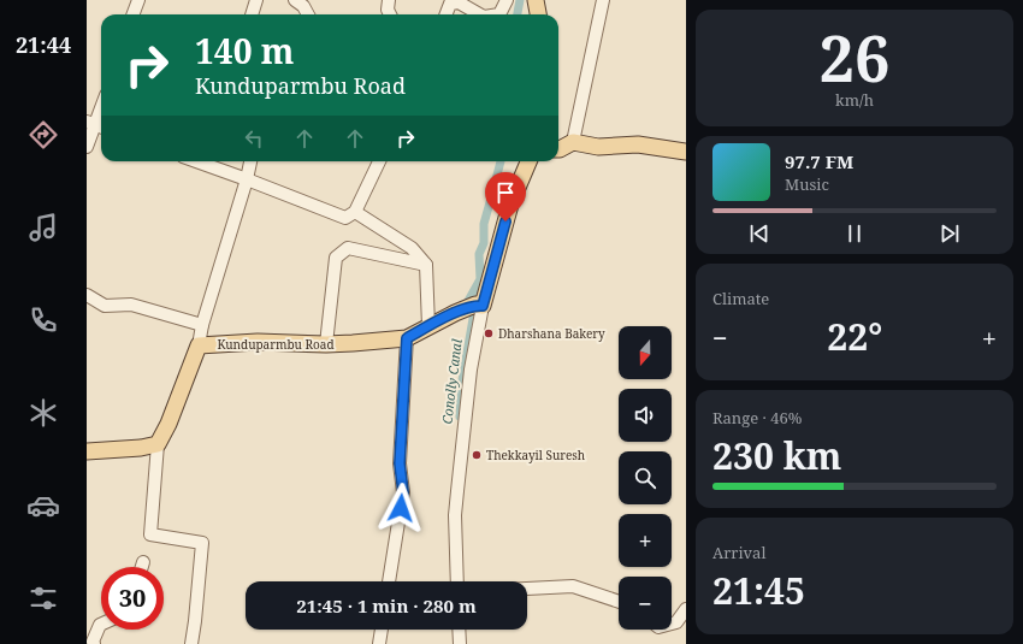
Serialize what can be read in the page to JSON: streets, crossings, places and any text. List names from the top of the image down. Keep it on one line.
{"streets":{"main road":["Kunduparmbu Road"]},"water":["Conolly Canal"],"places":["Dharshana Bakery","Thekkayil Suresh"],"north":"bottom","page":{"tabs":"21:44","tile":[["26","km/h"],"Climate",["Range · 46%","230 km"],["Arrival","21:45"]],"turn":["140 m","Kunduparmbu Road"],"song":["97.7 FM","Music"],"heat":["−","22°","+"],"map_buttons":["+","−"],"limit":"30","trip":"21:45 · 1 min · 280 m"}}
